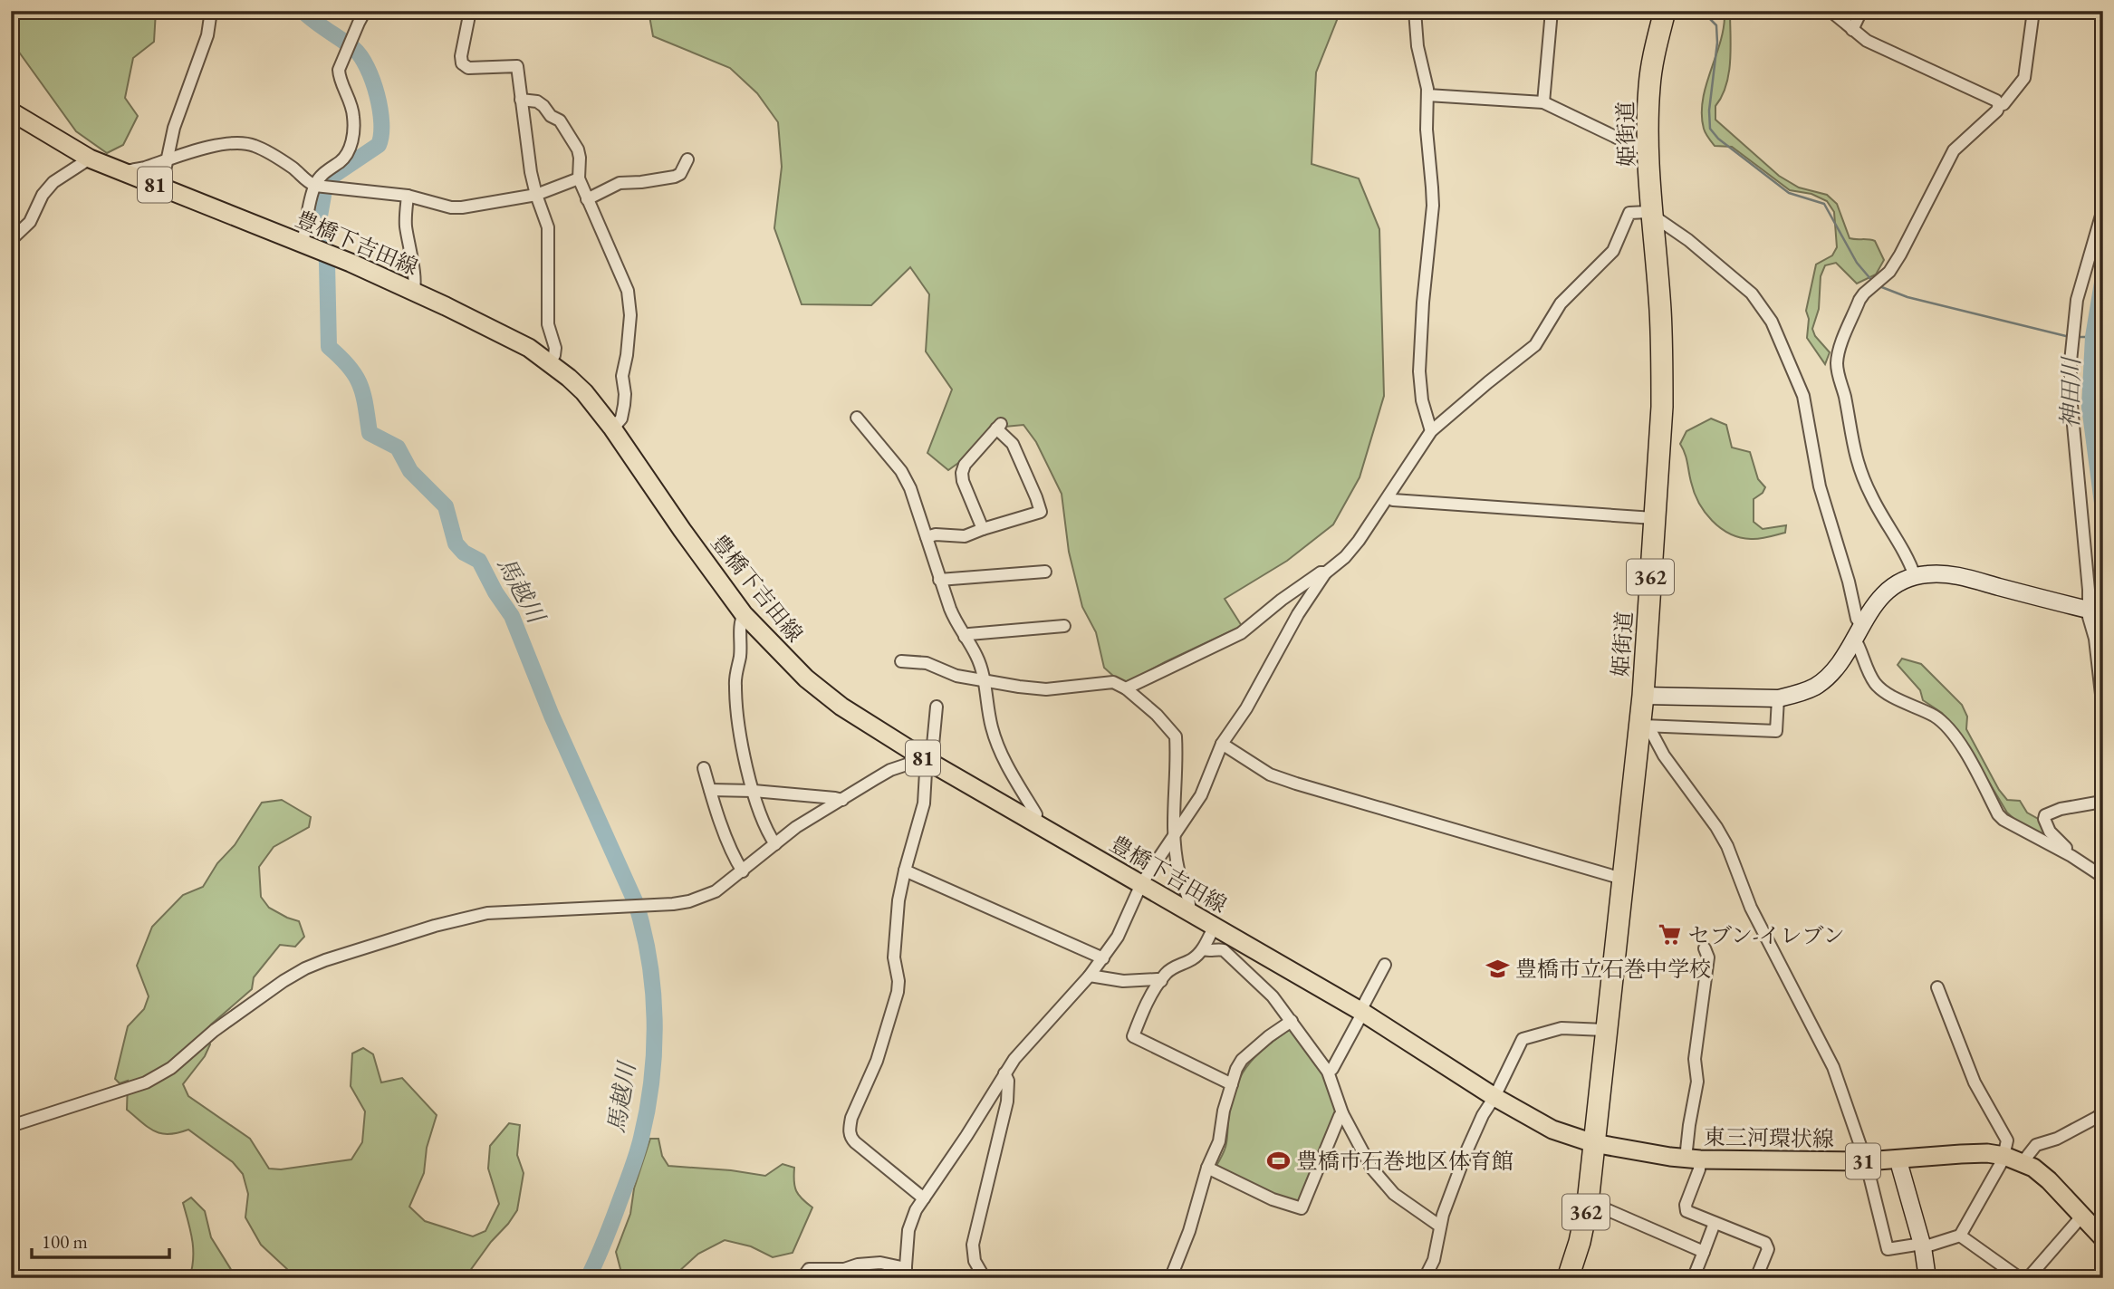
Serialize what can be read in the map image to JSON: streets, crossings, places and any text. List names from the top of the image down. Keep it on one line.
{"streets":{"highway":["姫街道","362"],"main road":["81","豊橋下吉田線","東三河環状線","31"]},"crossings":[["姫街道","豊橋下吉田線"],["姫街道","東三河環状線"],["豊橋下吉田線","東三河環状線"]],"water":["神田川","馬越川"],"places":{"supermarket":["セブン-イレブン"],"school or university":["豊橋市立石巻中学校"],"sports":["豊橋市石巻地区体育館"]},"scale_bar":"100 m"}
